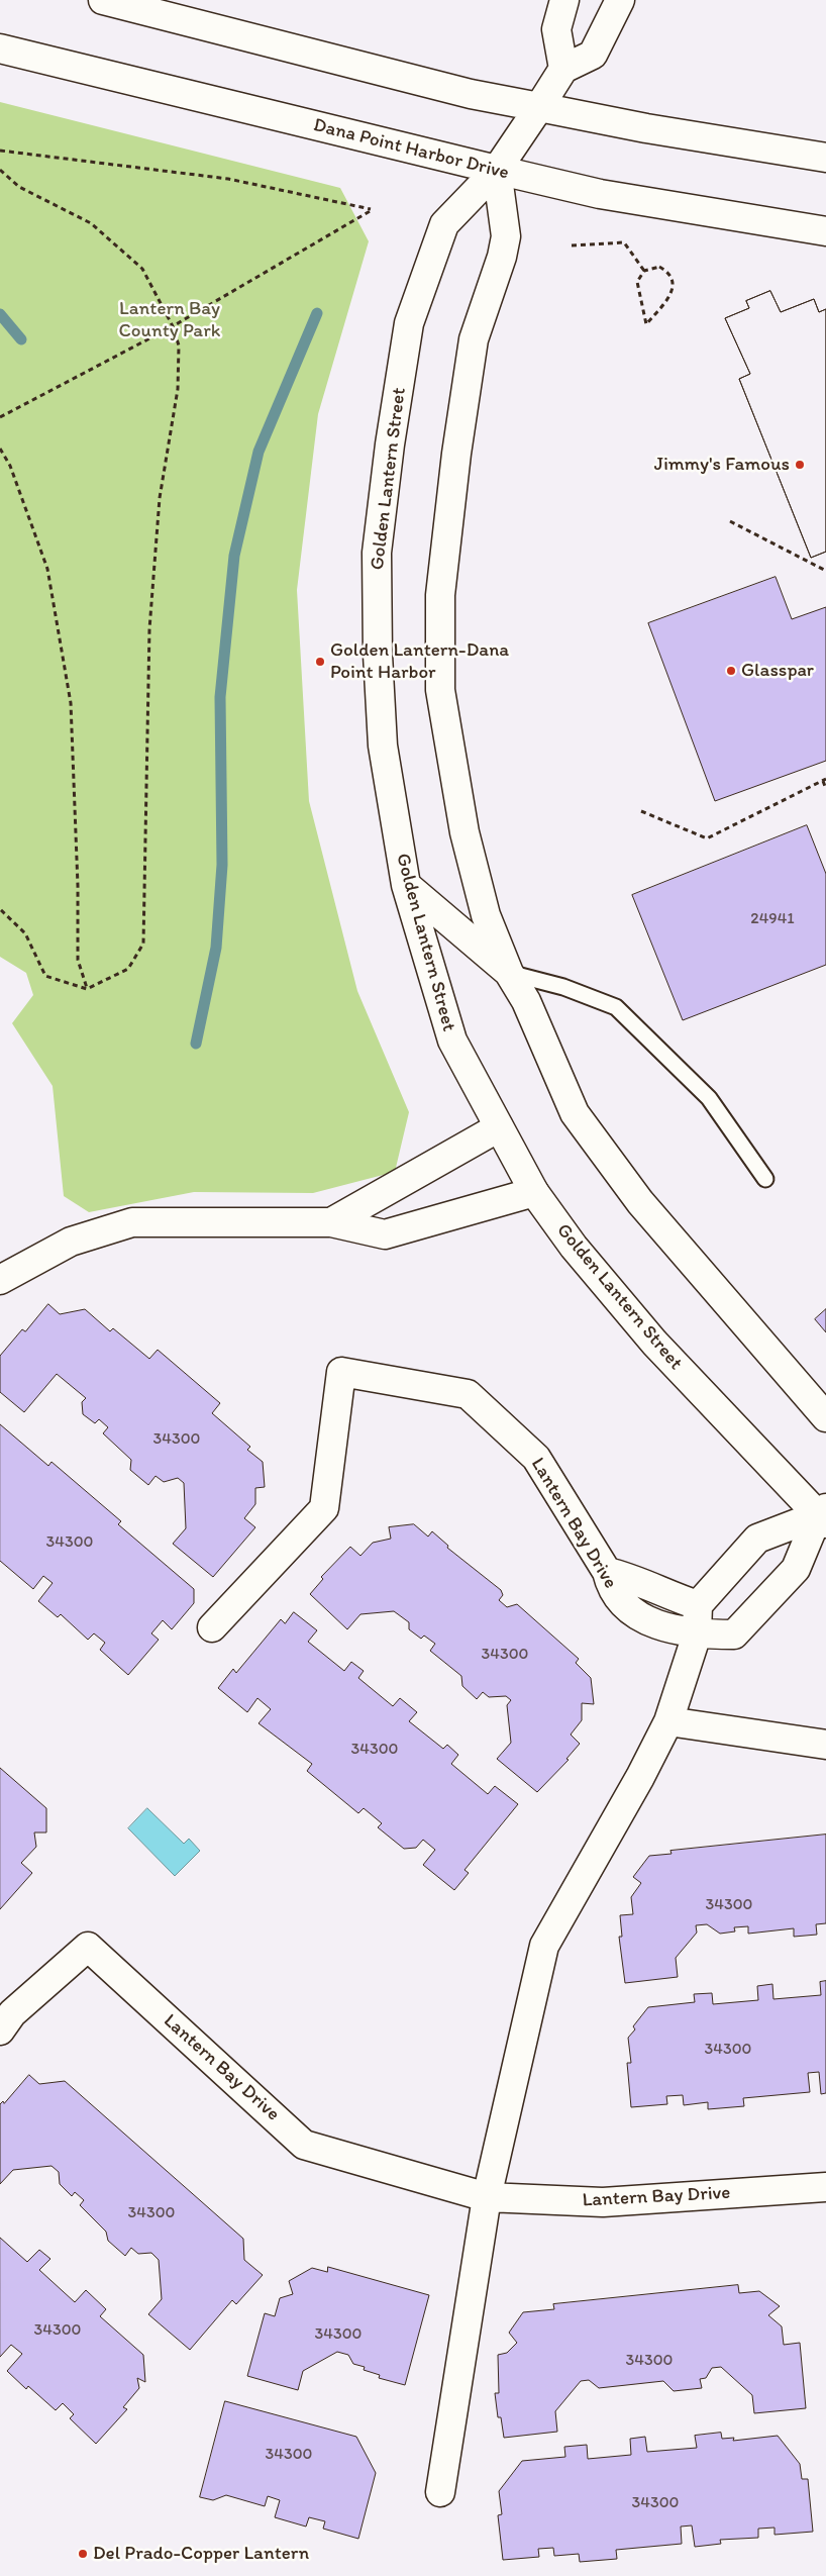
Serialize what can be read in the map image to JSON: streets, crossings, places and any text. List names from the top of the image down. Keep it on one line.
{"streets":{"street":["Dana Point Harbor Drive","Golden Lantern Street","Lantern Bay Drive"]},"crossings":[["Dana Point Harbor Drive","Golden Lantern Street"],["Golden Lantern Street","Lantern Bay Drive"]],"parks":["Lantern Bay County Park"],"places":["Jimmy's Famous","Golden Lantern-Dana Point Harbor","Glasspar","Del Prado-Copper Lantern"],"house_numbers":["24941","34300","34300","34300","34300","34300","34300","34300","34300","34300","34300","34300","34300"]}
